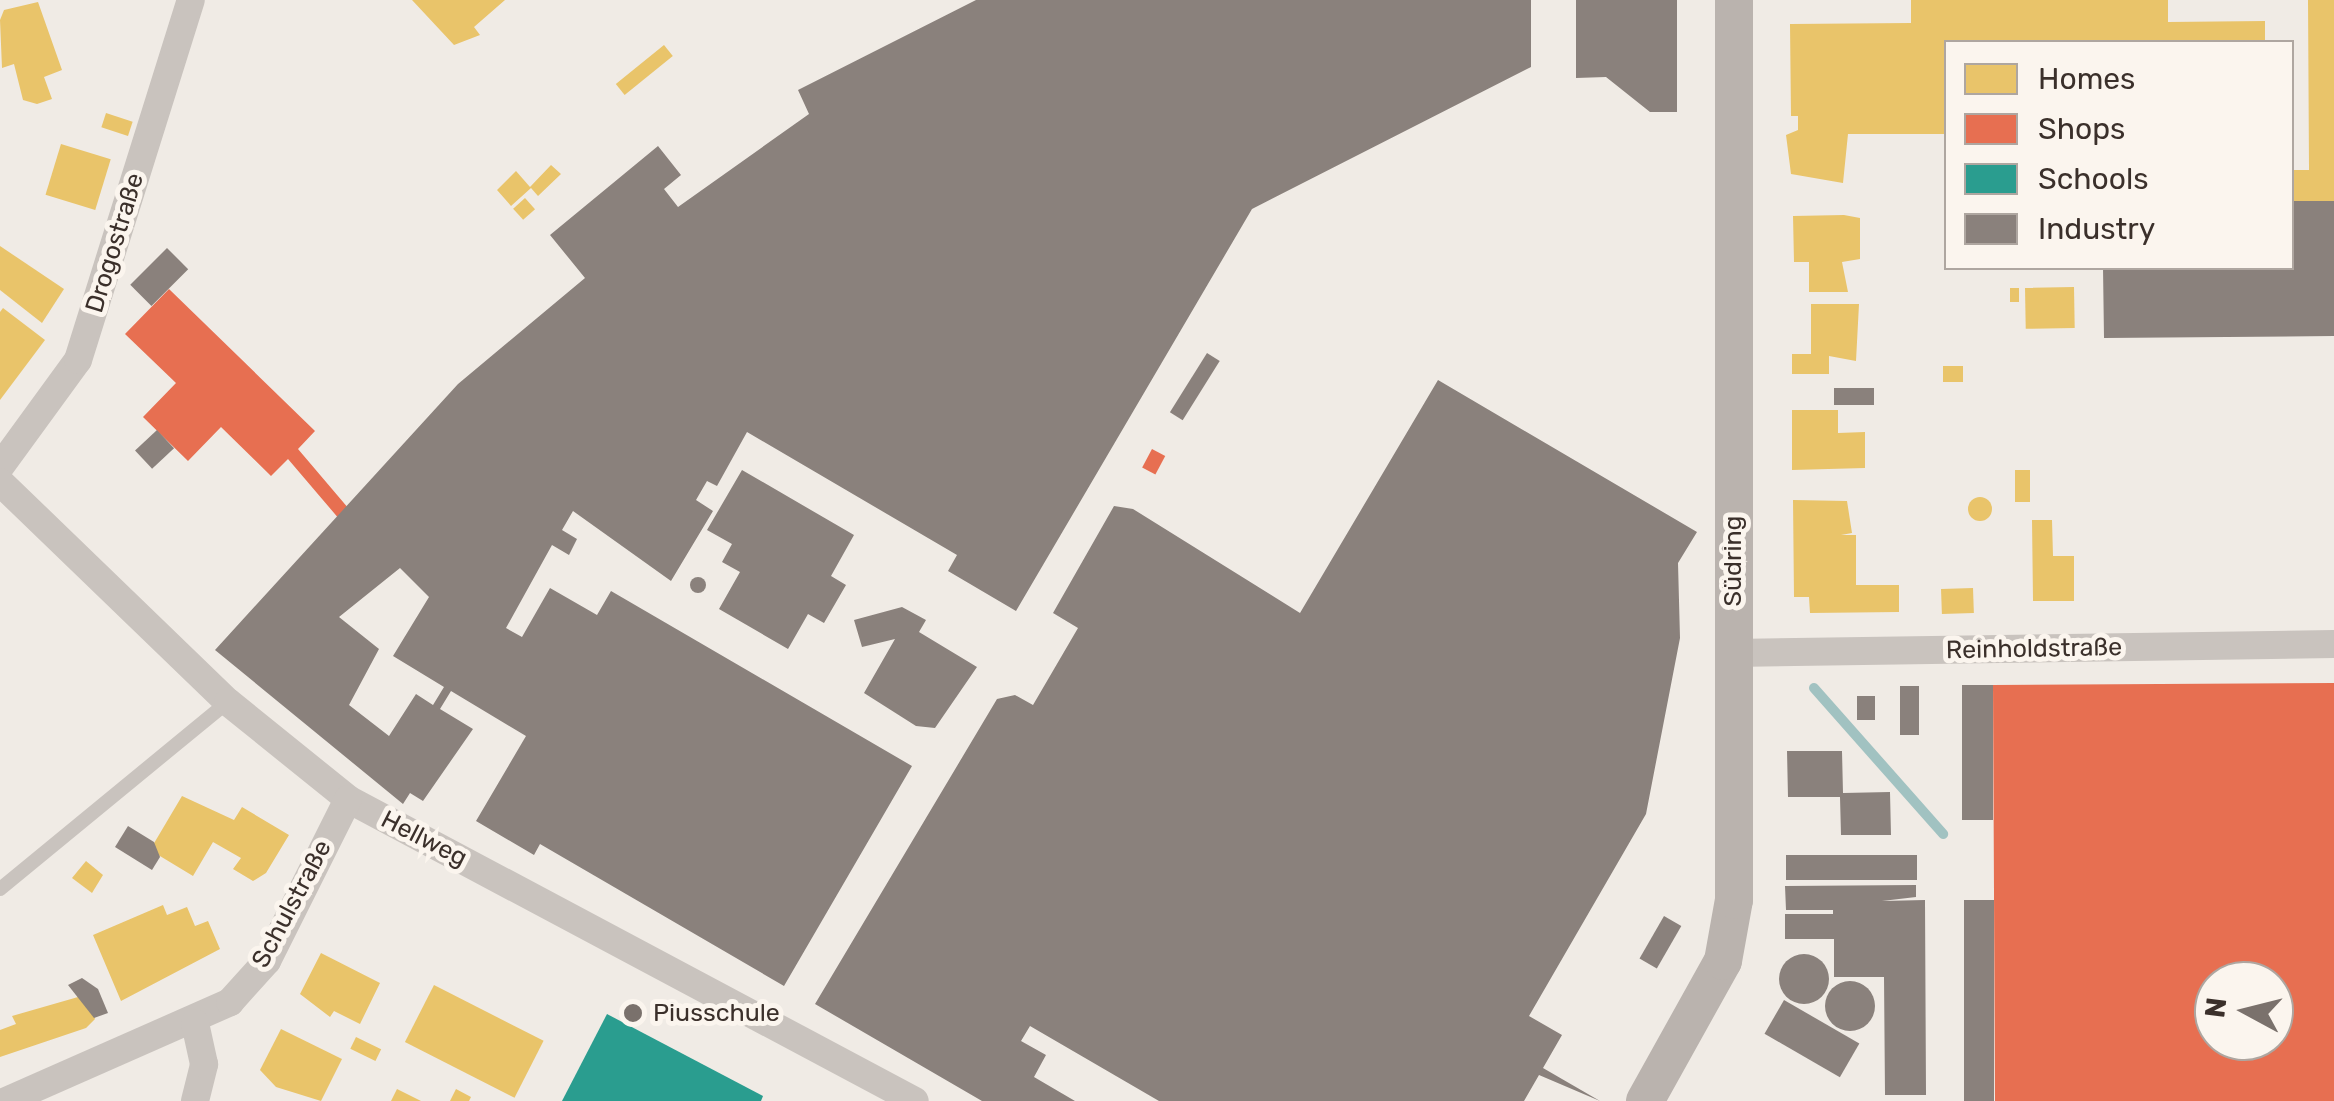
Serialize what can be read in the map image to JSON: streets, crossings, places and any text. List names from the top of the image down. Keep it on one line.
{"streets":{"main road":["Südring"],"street":["Drogostraße","Reinholdstraße","Hellweg","Schulstraße"]},"crossings":[["Südring","Reinholdstraße"],["Hellweg","Schulstraße"]],"places":["Piusschule"],"legend":["Homes","Shops","Schools","Industry"],"north":"left"}
